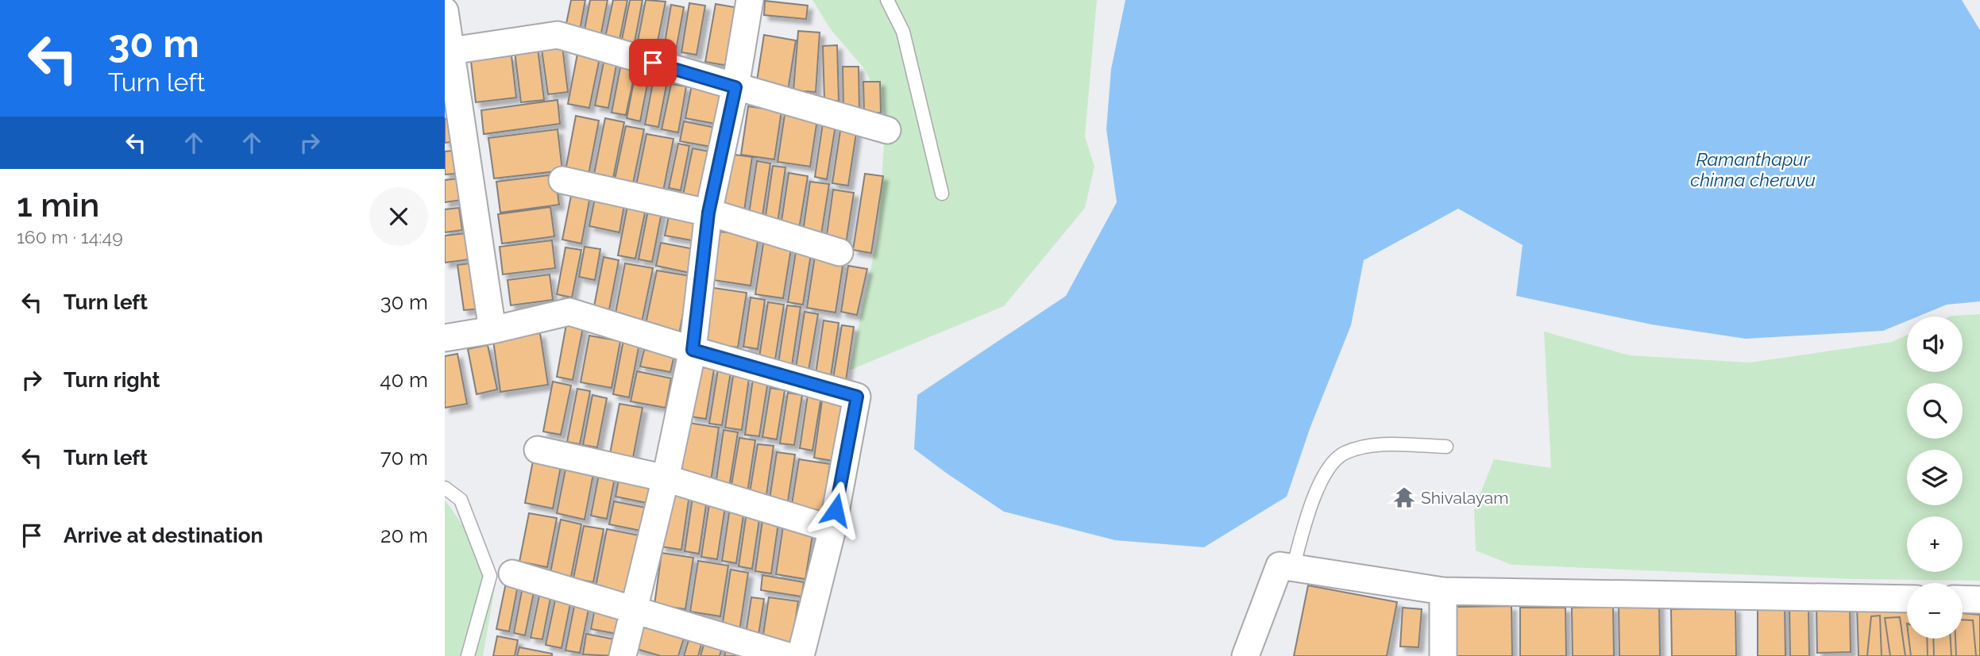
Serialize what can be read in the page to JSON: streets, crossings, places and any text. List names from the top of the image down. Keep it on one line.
{"water":["Ramanthapur chinna cheruvu"],"places":{"temple":["Shivalayam"]},"page":{"turn":["30 m","Turn left"],"heading":["1 min","160 m · 14:49"],"list":[{"name":"Turn left","value":"30 m"},{"name":"Turn right","value":"40 m"},{"name":"Turn left","value":"70 m"},{"name":"Arrive at destination","value":"20 m"}],"map_buttons":["+","−"]}}
